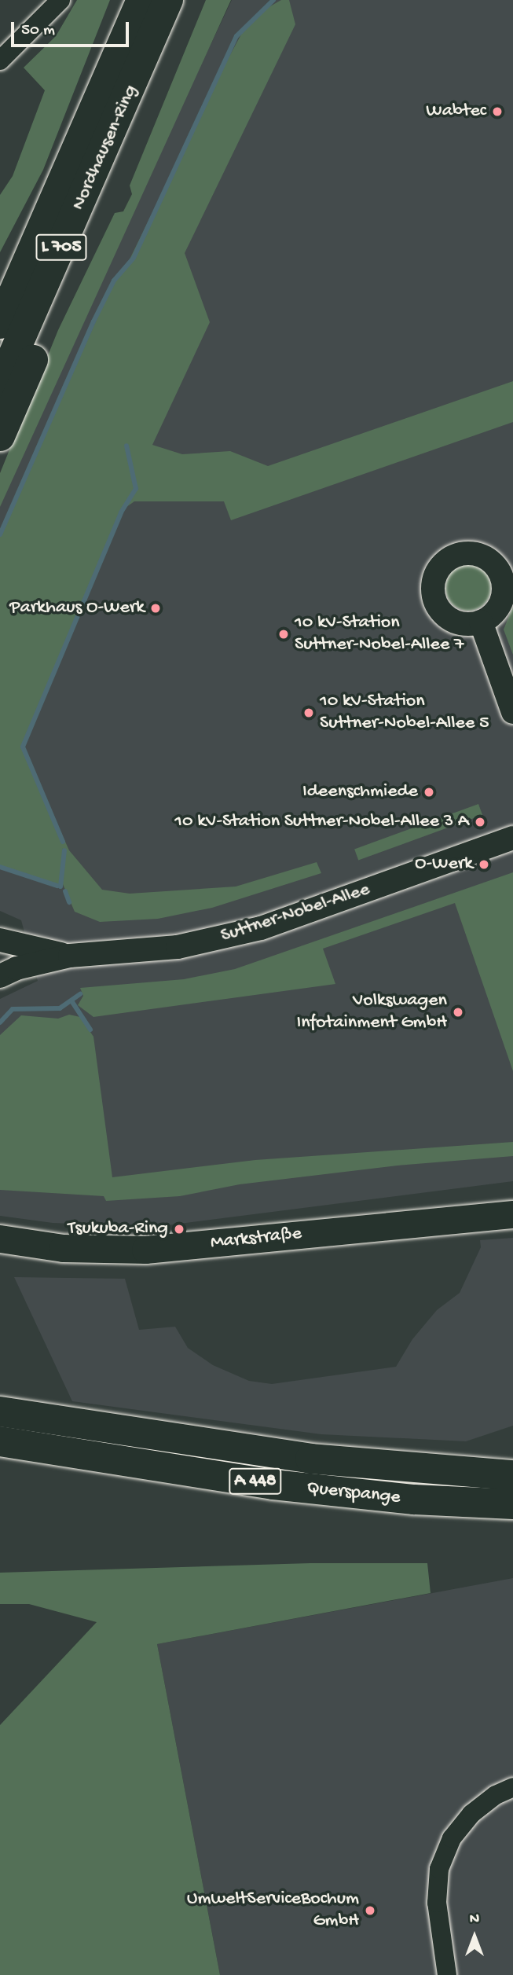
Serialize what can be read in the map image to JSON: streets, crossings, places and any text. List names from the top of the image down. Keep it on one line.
{"streets":{"highway":["Nordhausen-Ring","L 705","A 448","Querspange"],"main road":["Markstraße"],"street":["Suttner-Nobel-Allee"]},"places":["Wabtec","Parkhaus O-Werk","10 kV-Station Suttner-Nobel-Allee 7","10 kV-Station Suttner-Nobel-Allee 5","Ideenschmiede","10 kV-Station Suttner-Nobel-Allee 3 A","O-Werk","Volkswagen Infotainment GmbH","Tsukuba-Ring","UmweltServiceBochum GmbH"],"scale_bar":"50 m","north":"top"}
